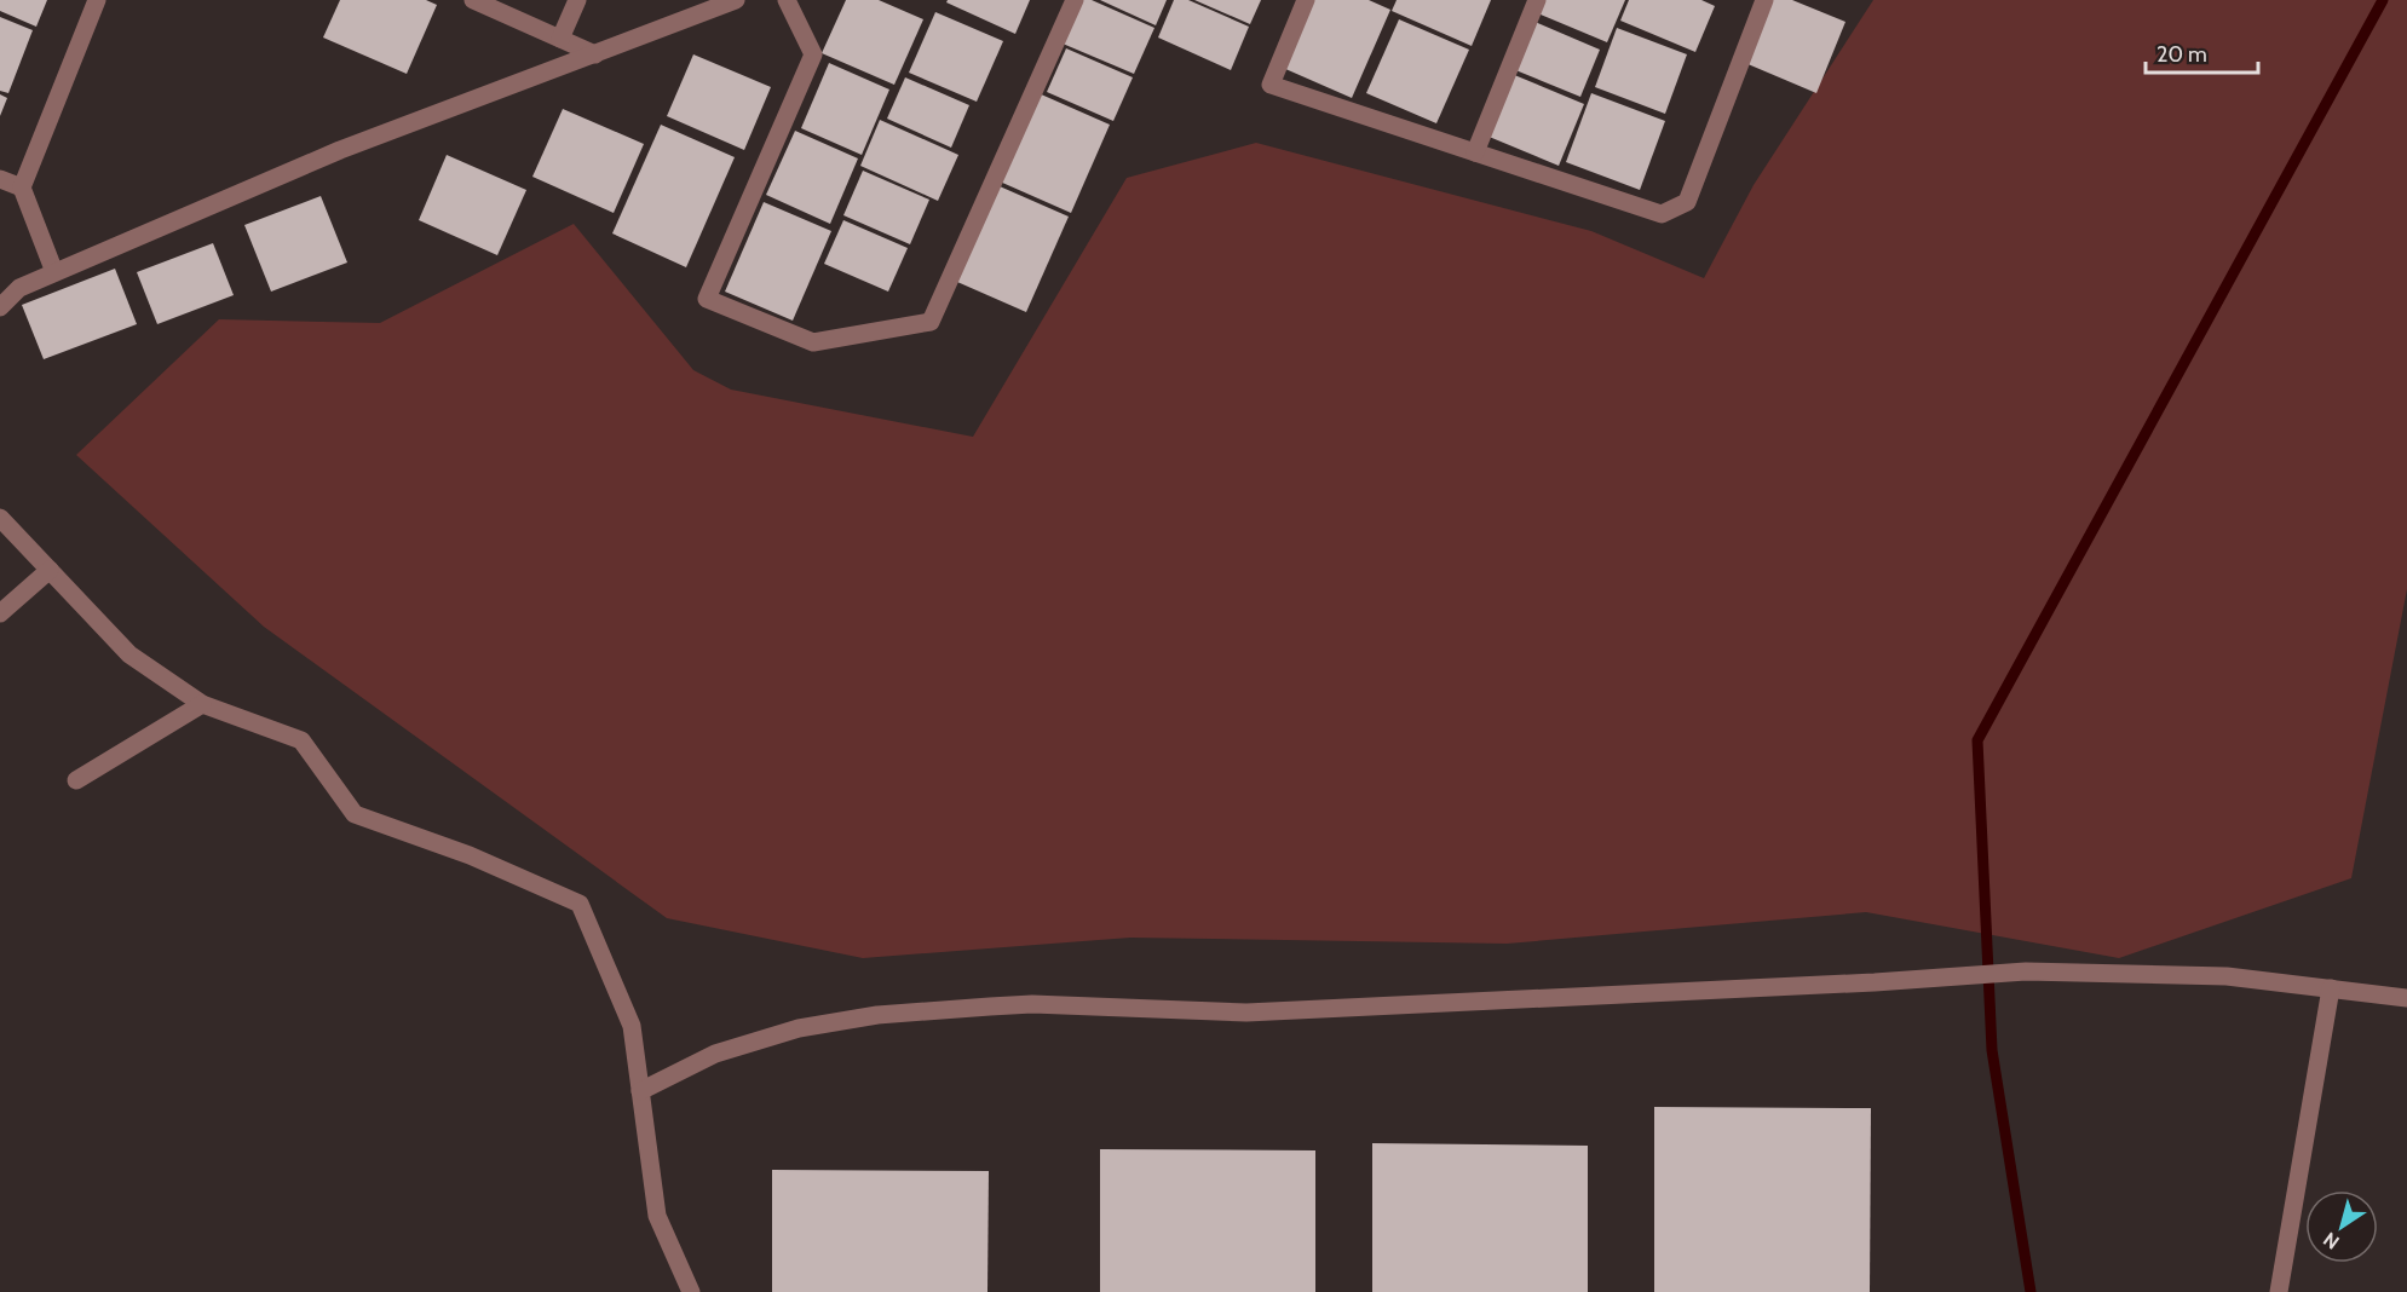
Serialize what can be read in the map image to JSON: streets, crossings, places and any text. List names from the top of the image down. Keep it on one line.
{"scale_bar":"20 m","north":"bottom left"}
